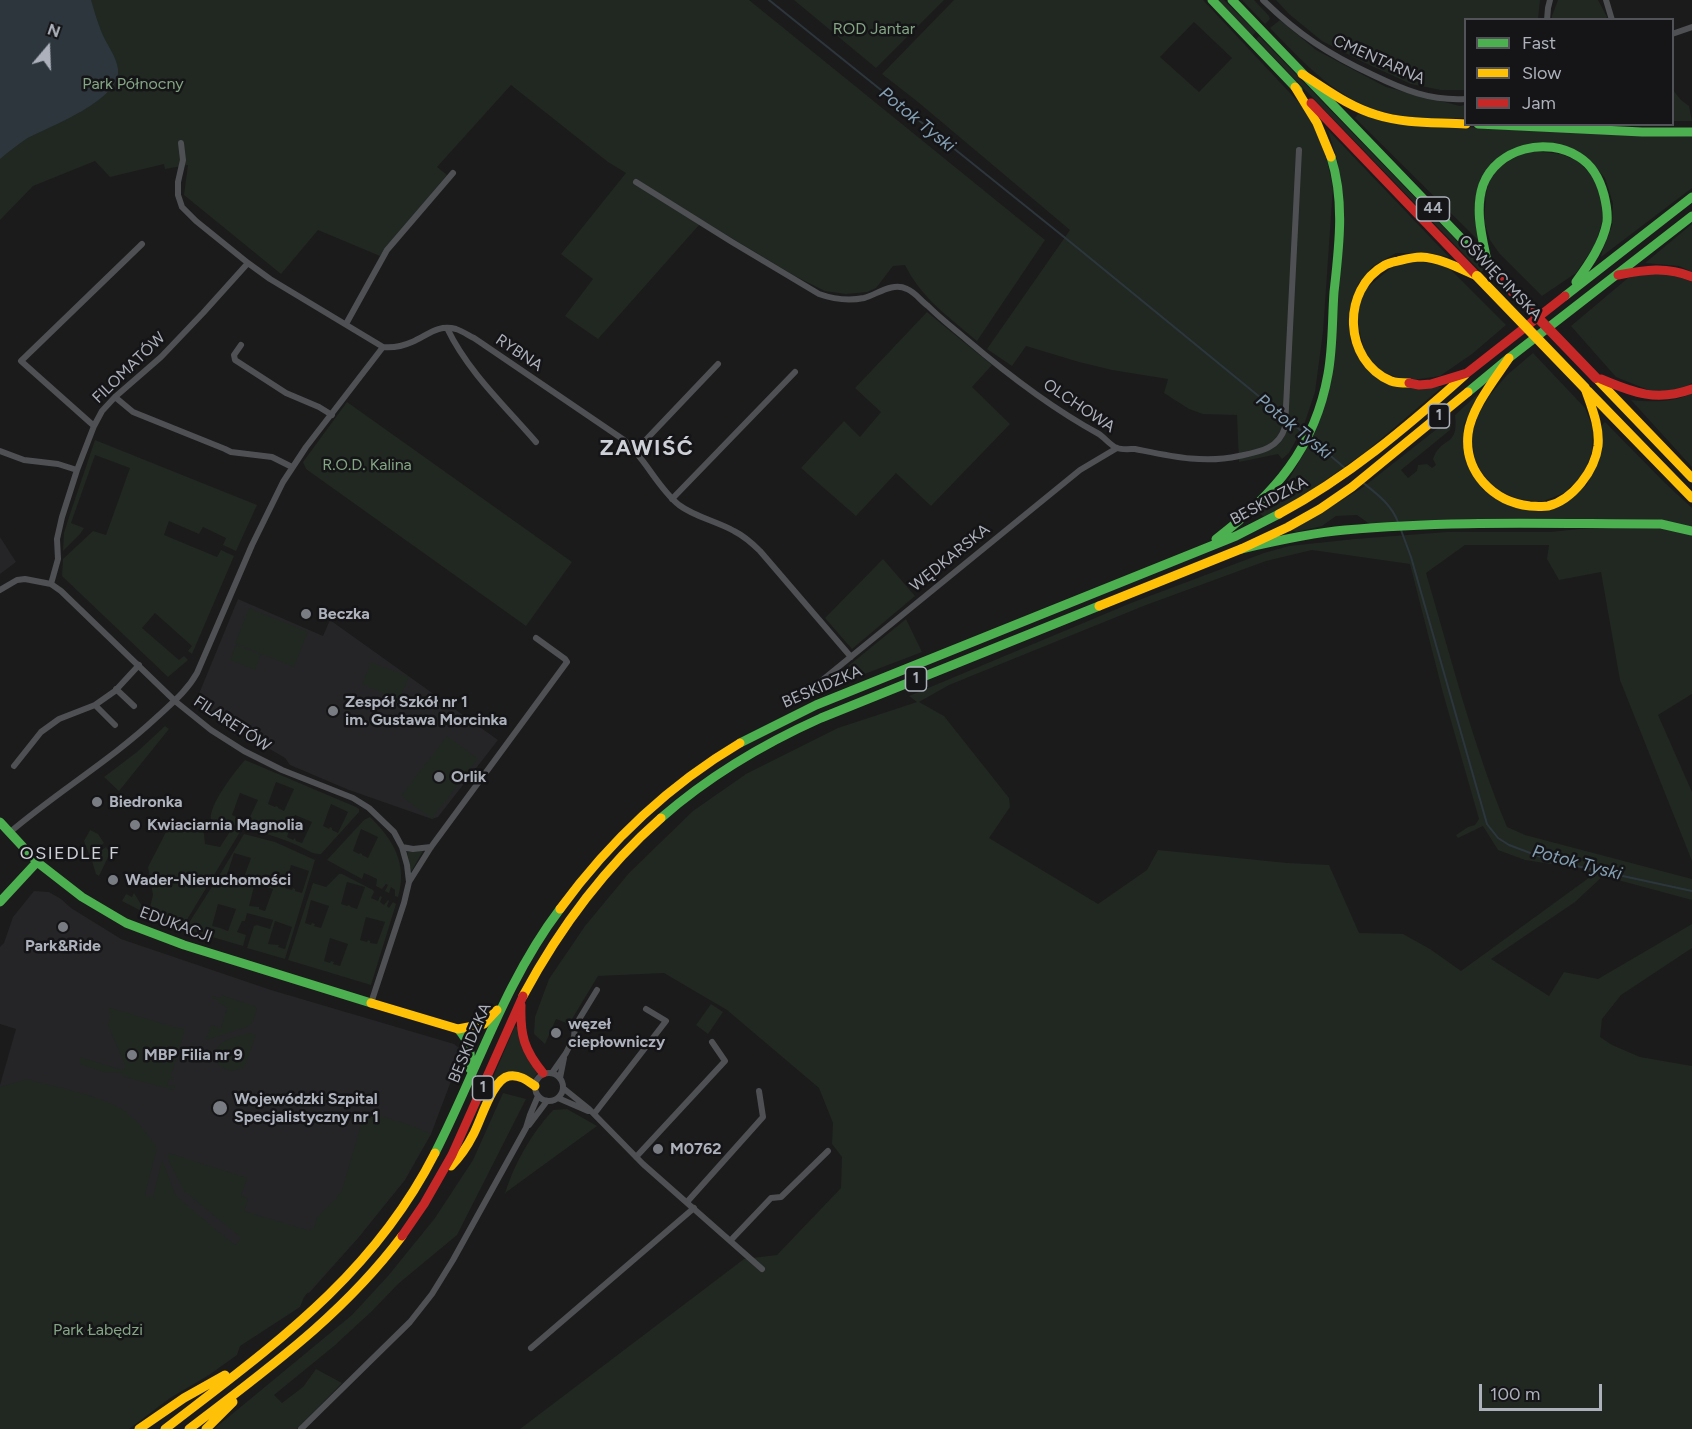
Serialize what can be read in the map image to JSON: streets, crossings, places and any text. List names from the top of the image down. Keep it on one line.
{"streets":{"main road":["44","OŚWIĘCIMSKA","1","BESKIDZKA","EDUKACJI"],"street":["CMENTARNA","RYBNA","FILOMATÓW","OLCHOWA","WĘDKARSKA","FILARETÓW"]},"crossings":[["RYBNA","WĘDKARSKA"],["FILOMATÓW","FILARETÓW"],["OLCHOWA","WĘDKARSKA"],["FILARETÓW","EDUKACJI"]],"districts":["ZAWIŚĆ","OSIEDLE F"],"water":["Potok Tyski"],"parks":["ROD Jantar","Park Północny","R.O.D. Kalina","Park Łabędzi"],"places":["Beczka","Zespół Szkół nr 1 im. Gustawa Morcinka","Orlik","Biedronka","Kwiaciarnia Magnolia","Wader-Nieruchomości","Park&Ride","węzeł ciepłowniczy","MBP Filia nr 9","Wojewódzki Szpital Specjalistyczny nr 1","M0762"],"legend":["Fast","Slow","Jam"],"scale_bar":"100 m","north":"top"}
